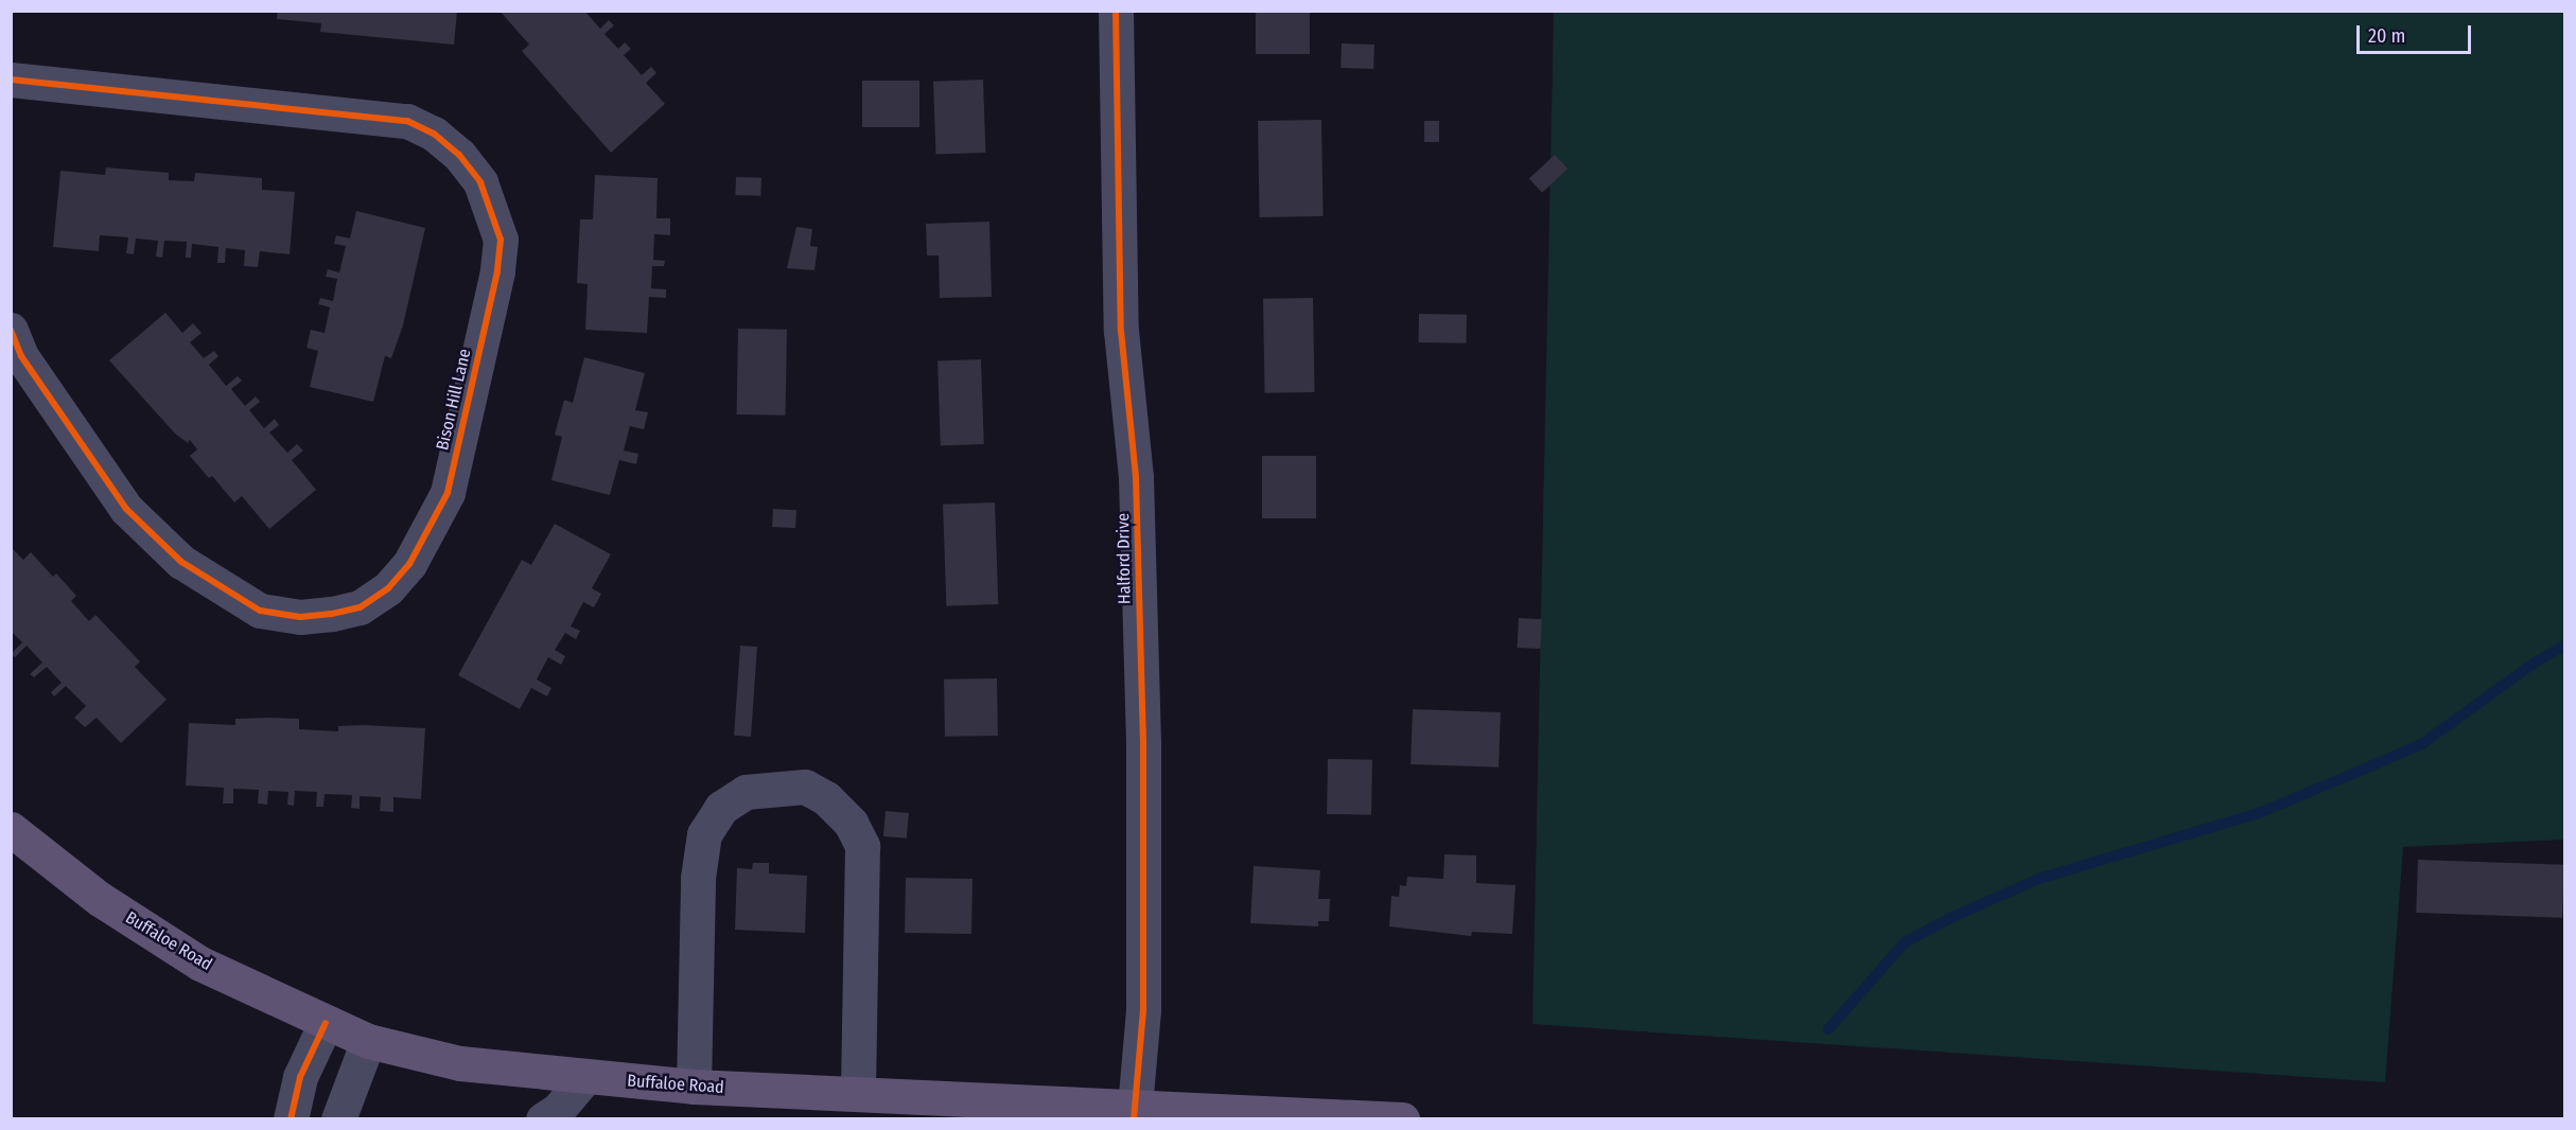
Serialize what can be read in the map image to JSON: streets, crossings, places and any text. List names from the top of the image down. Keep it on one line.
{"streets":{"main road":["Buffaloe Road"],"street":["Bison Hill Lane","Halford Drive"]},"crossings":[["Halford Drive","Buffaloe Road"]],"scale_bar":"20 m"}
